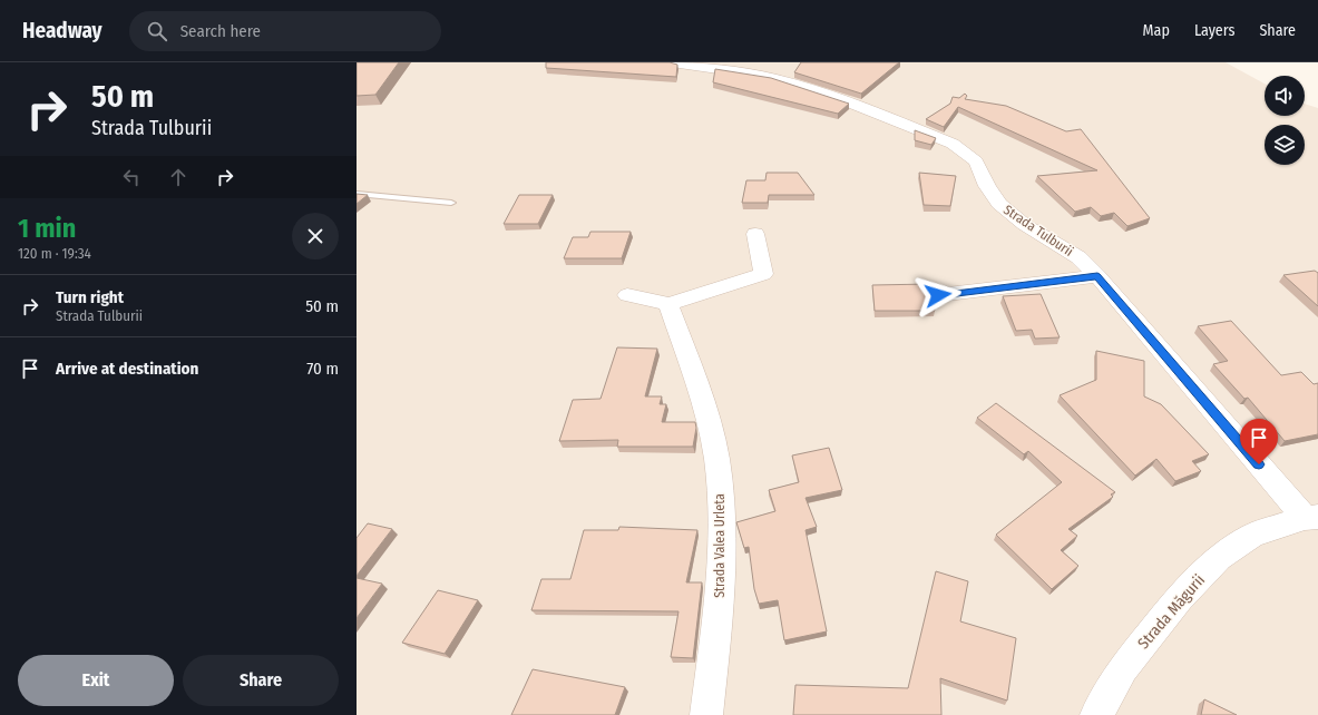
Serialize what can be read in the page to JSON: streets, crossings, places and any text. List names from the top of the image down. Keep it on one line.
{"streets":{"street":["Strada Tulburii","Strada Valea Urleta","Strada Măgurii"]},"crossings":[["Strada Tulburii","Strada Măgurii"]],"page":{"header":"Headway","search":"Search here","nav":["Map","Layers","Share"],"turn":["50 m","Strada Tulburii"],"heading":["1 min","120 m · 19:34"],"list":[{"name":"Turn right","note":"Strada Tulburii","value":"50 m"},{"name":"Arrive at destination","value":"70 m"}],"buttons":["Exit","Share"]}}
